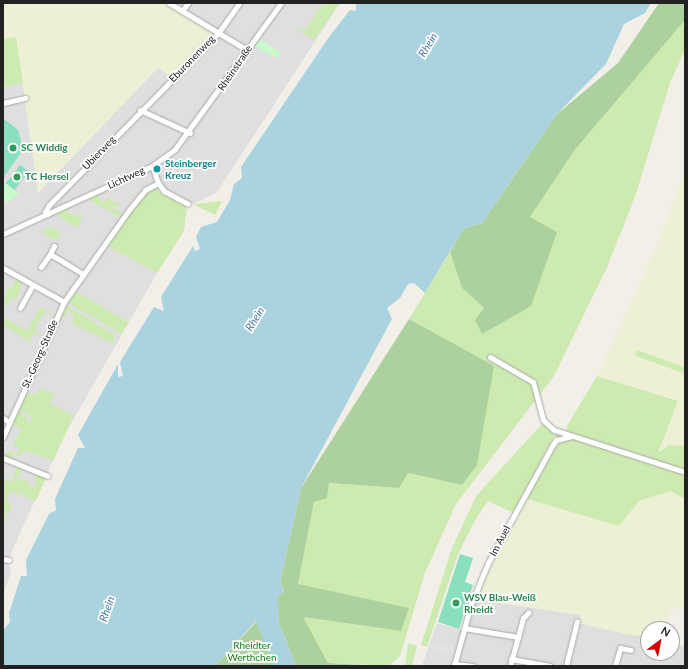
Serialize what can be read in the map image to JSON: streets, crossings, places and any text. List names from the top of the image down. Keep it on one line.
{"streets":{"street":["Eburonenweg","Rheinstraße","Ubierweg","Lichtweg","St.-Georg-Straße","Im Auel"]},"crossings":[["Eburonenweg","Ubierweg"],["Rheinstraße","Lichtweg"],["Ubierweg","Lichtweg"]],"water":["Rhein"],"parks":["Rheidter Werthchen"],"places":["SC Widdig","Steinberger Kreuz","TC Hersel","WSV Blau-Weiß Rheidt"],"north":"top right"}
